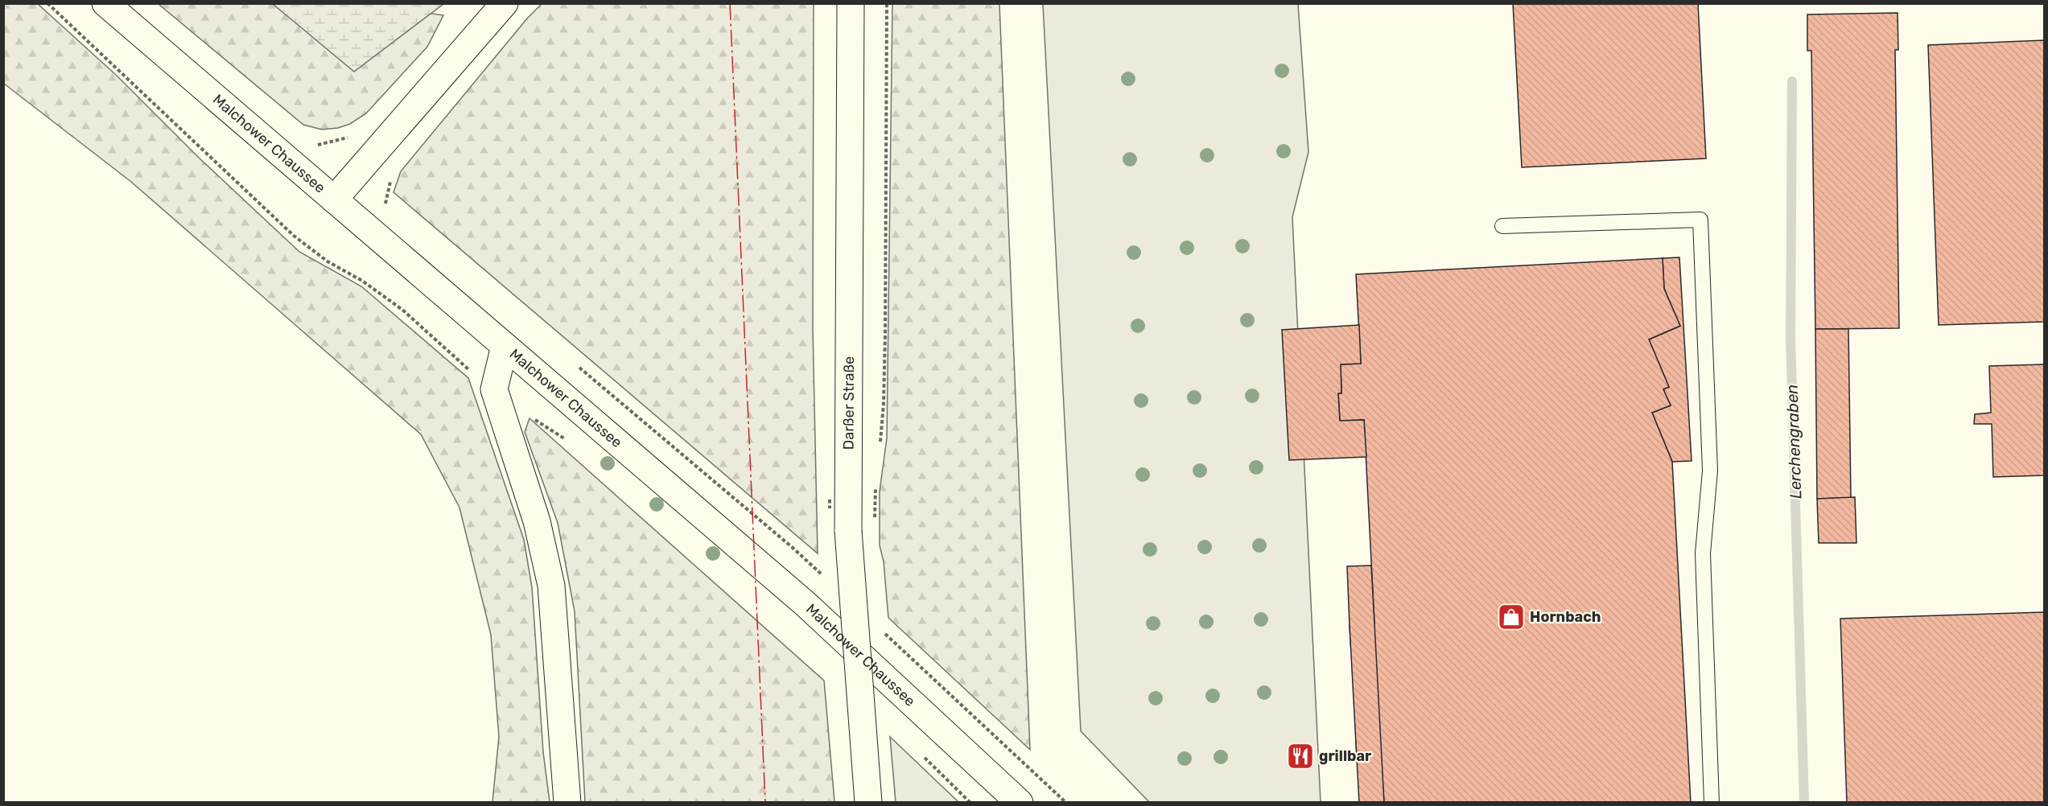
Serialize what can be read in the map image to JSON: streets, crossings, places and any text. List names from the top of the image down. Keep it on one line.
{"streets":{"main road":["Malchower Chaussee","Darßer Straße"]},"water":["Lerchengraben"],"places":{"shop":["Hornbach"],"restaurant":["grillbar"]}}
